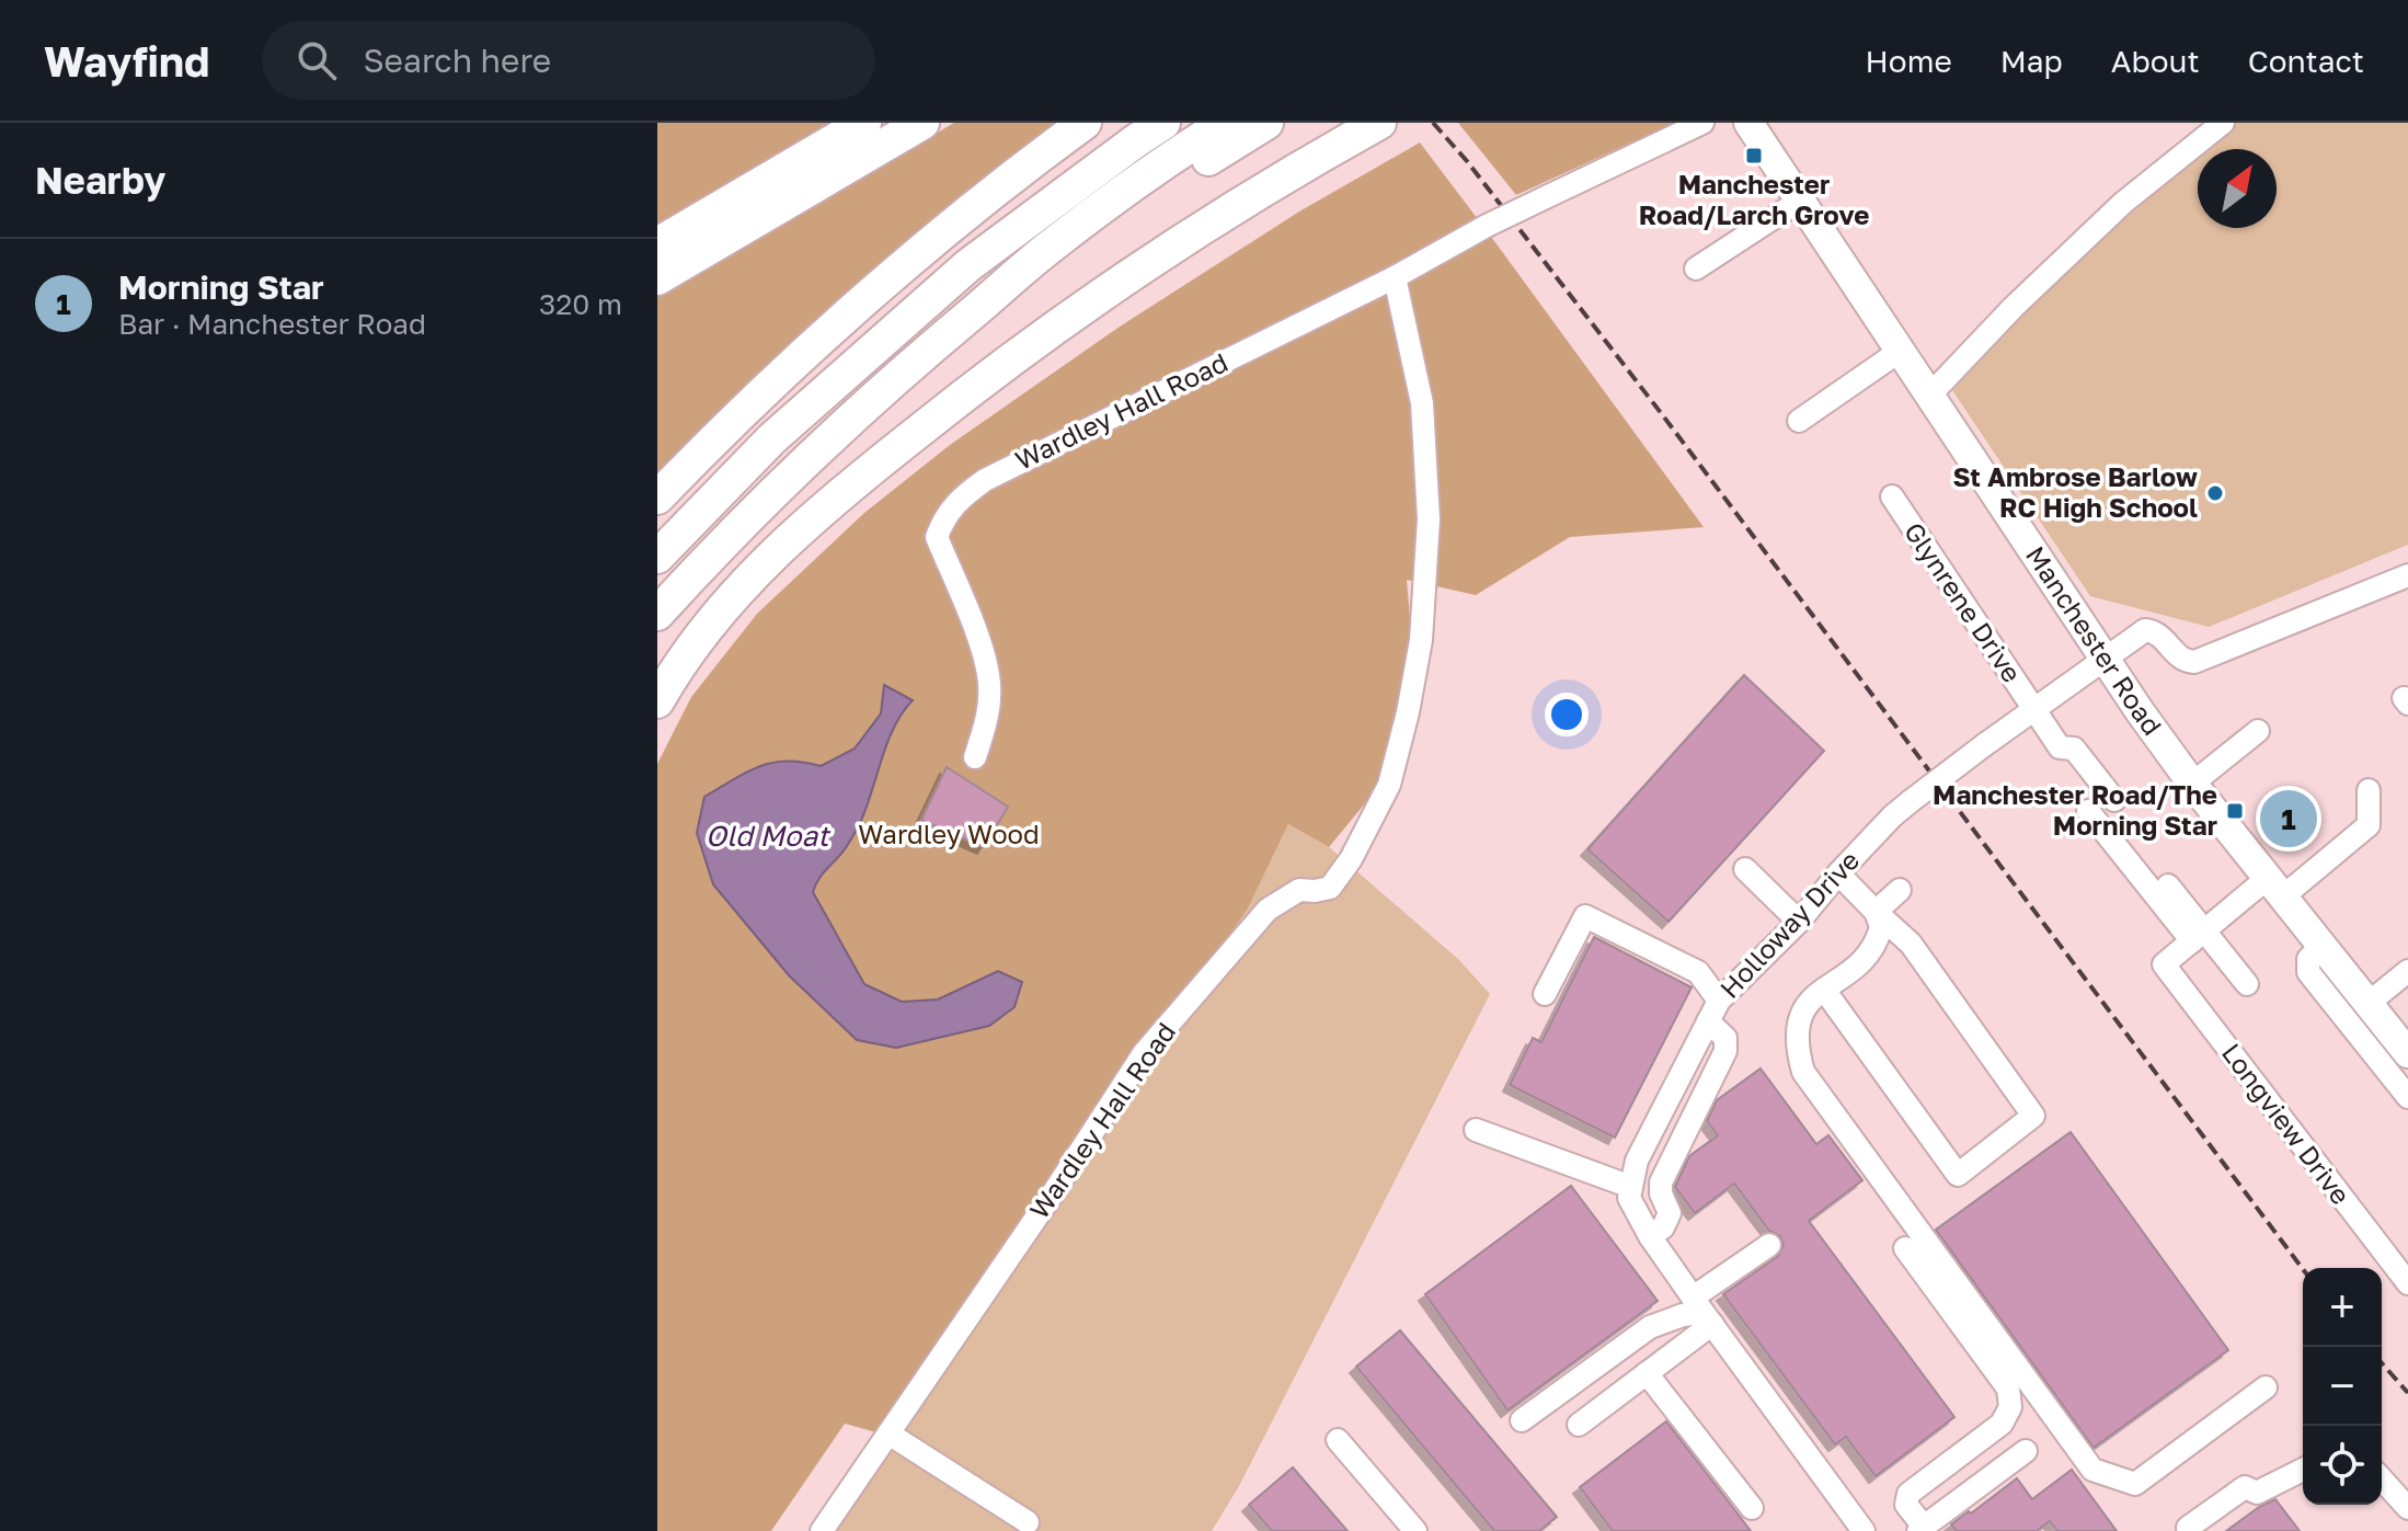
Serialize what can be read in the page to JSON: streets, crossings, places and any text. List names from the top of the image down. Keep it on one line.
{"streets":{"main road":["Manchester Road"],"street":["Wardley Hall Road","Glynrene Drive","Holloway Drive","Longview Drive"]},"crossings":[["Glynrene Drive","Holloway Drive"],["Manchester Road","Holloway Drive"]],"water":["Old Moat"],"parks":["Wardley Wood"],"places":{"transit":["Manchester Road/Larch Grove","Manchester Road/The Morning Star"],"other":["St Ambrose Barlow RC High School"]},"north":"top right","page":{"header":"Wayfind","search":"Search here","nav":["Home","Map","About","Contact"],"heading":"Nearby","list":[{"mark":"1","name":"Morning Star","note":"Bar · Manchester Road","value":"320 m"}],"pins":"1","map_buttons":["+","−"]}}
